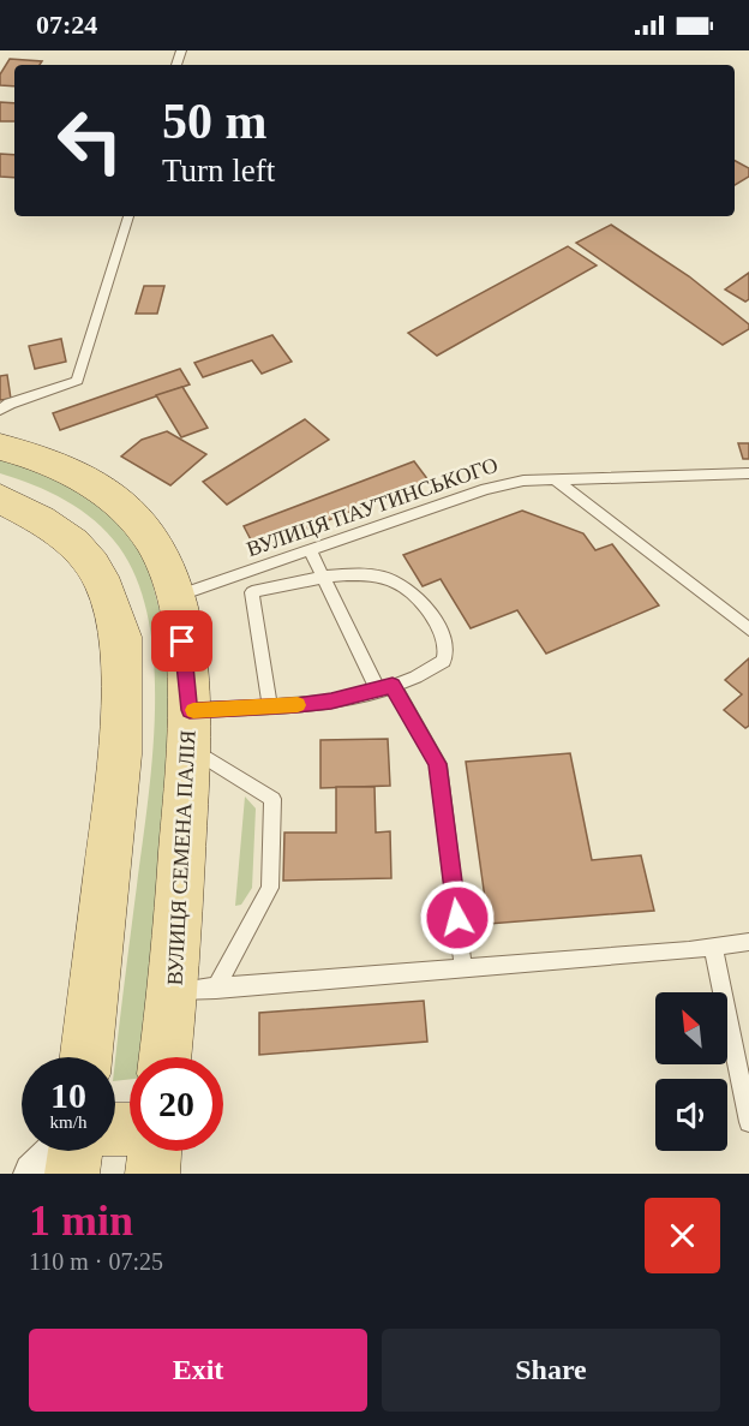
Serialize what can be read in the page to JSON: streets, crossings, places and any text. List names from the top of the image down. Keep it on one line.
{"streets":{"main road":["ВУЛИЦЯ СЕМЕНА ПАЛІЯ"],"lane":["ВУЛИЦЯ ПАУТИНСЬКОГО"]},"crossings":[["ВУЛИЦЯ ПАУТИНСЬКОГО","ВУЛИЦЯ СЕМЕНА ПАЛІЯ"]],"north":"top left","page":{"status":"07:24","turn":["50 m","Turn left"],"speed":"10 km/h","limit":"20","heading":["1 min","110 m · 07:25"],"buttons":["Exit","Share"]}}
